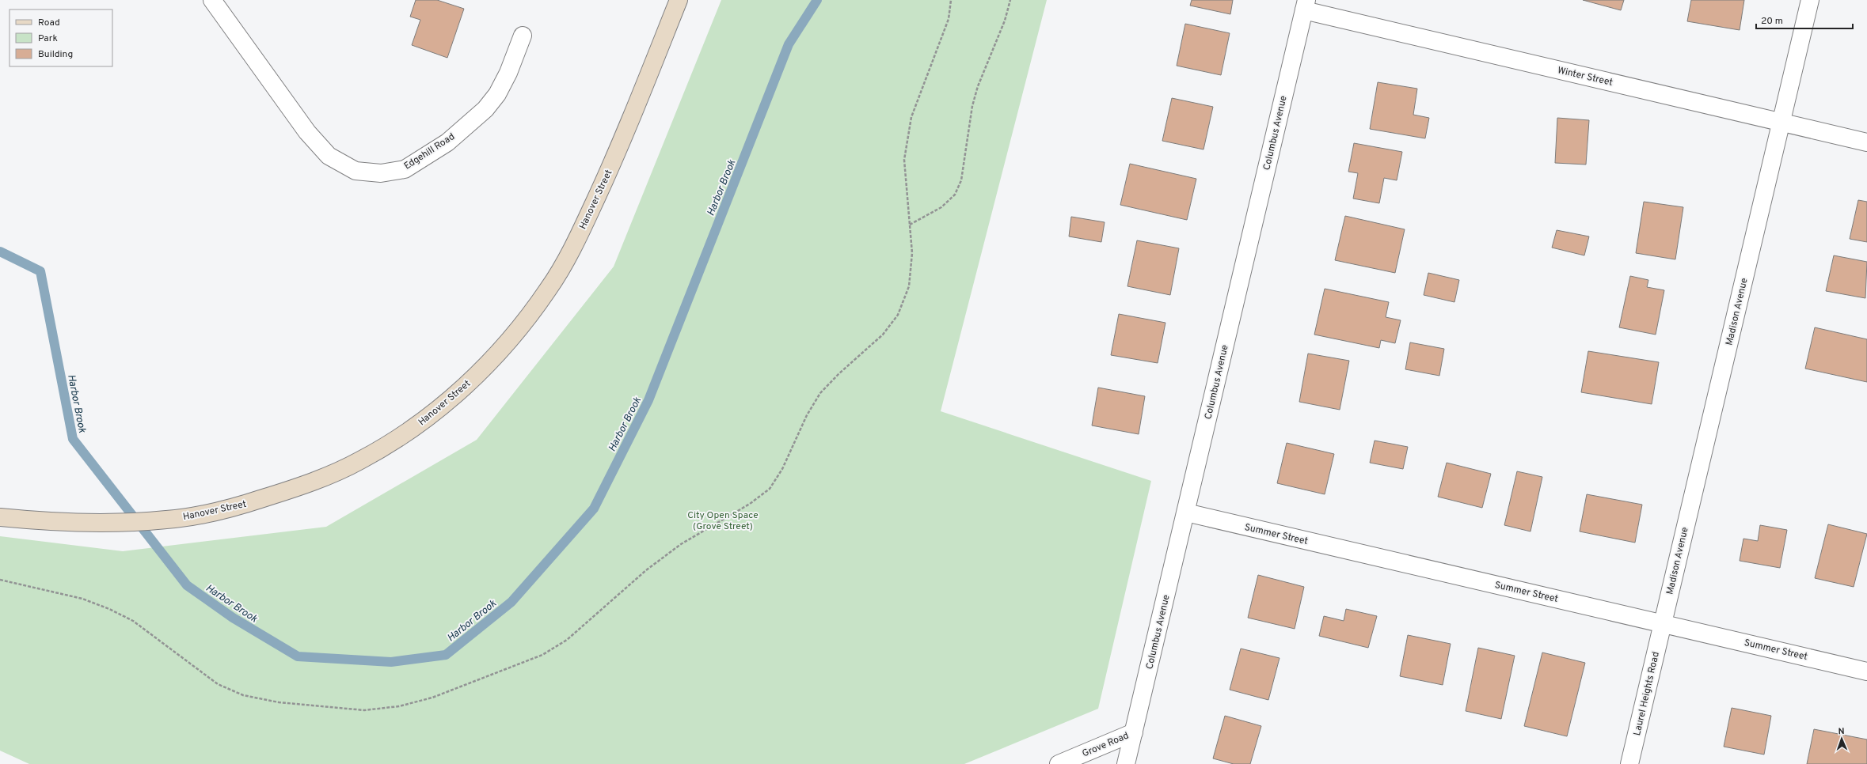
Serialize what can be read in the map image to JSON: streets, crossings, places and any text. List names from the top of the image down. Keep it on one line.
{"streets":{"main road":["Hanover Street"],"street":["Winter Street","Columbus Avenue","Edgehill Road","Madison Avenue","Summer Street","Laurel Heights Road","Grove Road"]},"crossings":[["Winter Street","Columbus Avenue"],["Winter Street","Madison Avenue"],["Columbus Avenue","Summer Street"],["Columbus Avenue","Grove Road"],["Madison Avenue","Summer Street"],["Madison Avenue","Laurel Heights Road"],["Summer Street","Laurel Heights Road"]],"water":["Harbor Brook"],"parks":["City Open Space (Grove Street)"],"legend":["Road","Park","Building"],"scale_bar":"20 m","north":"top"}
